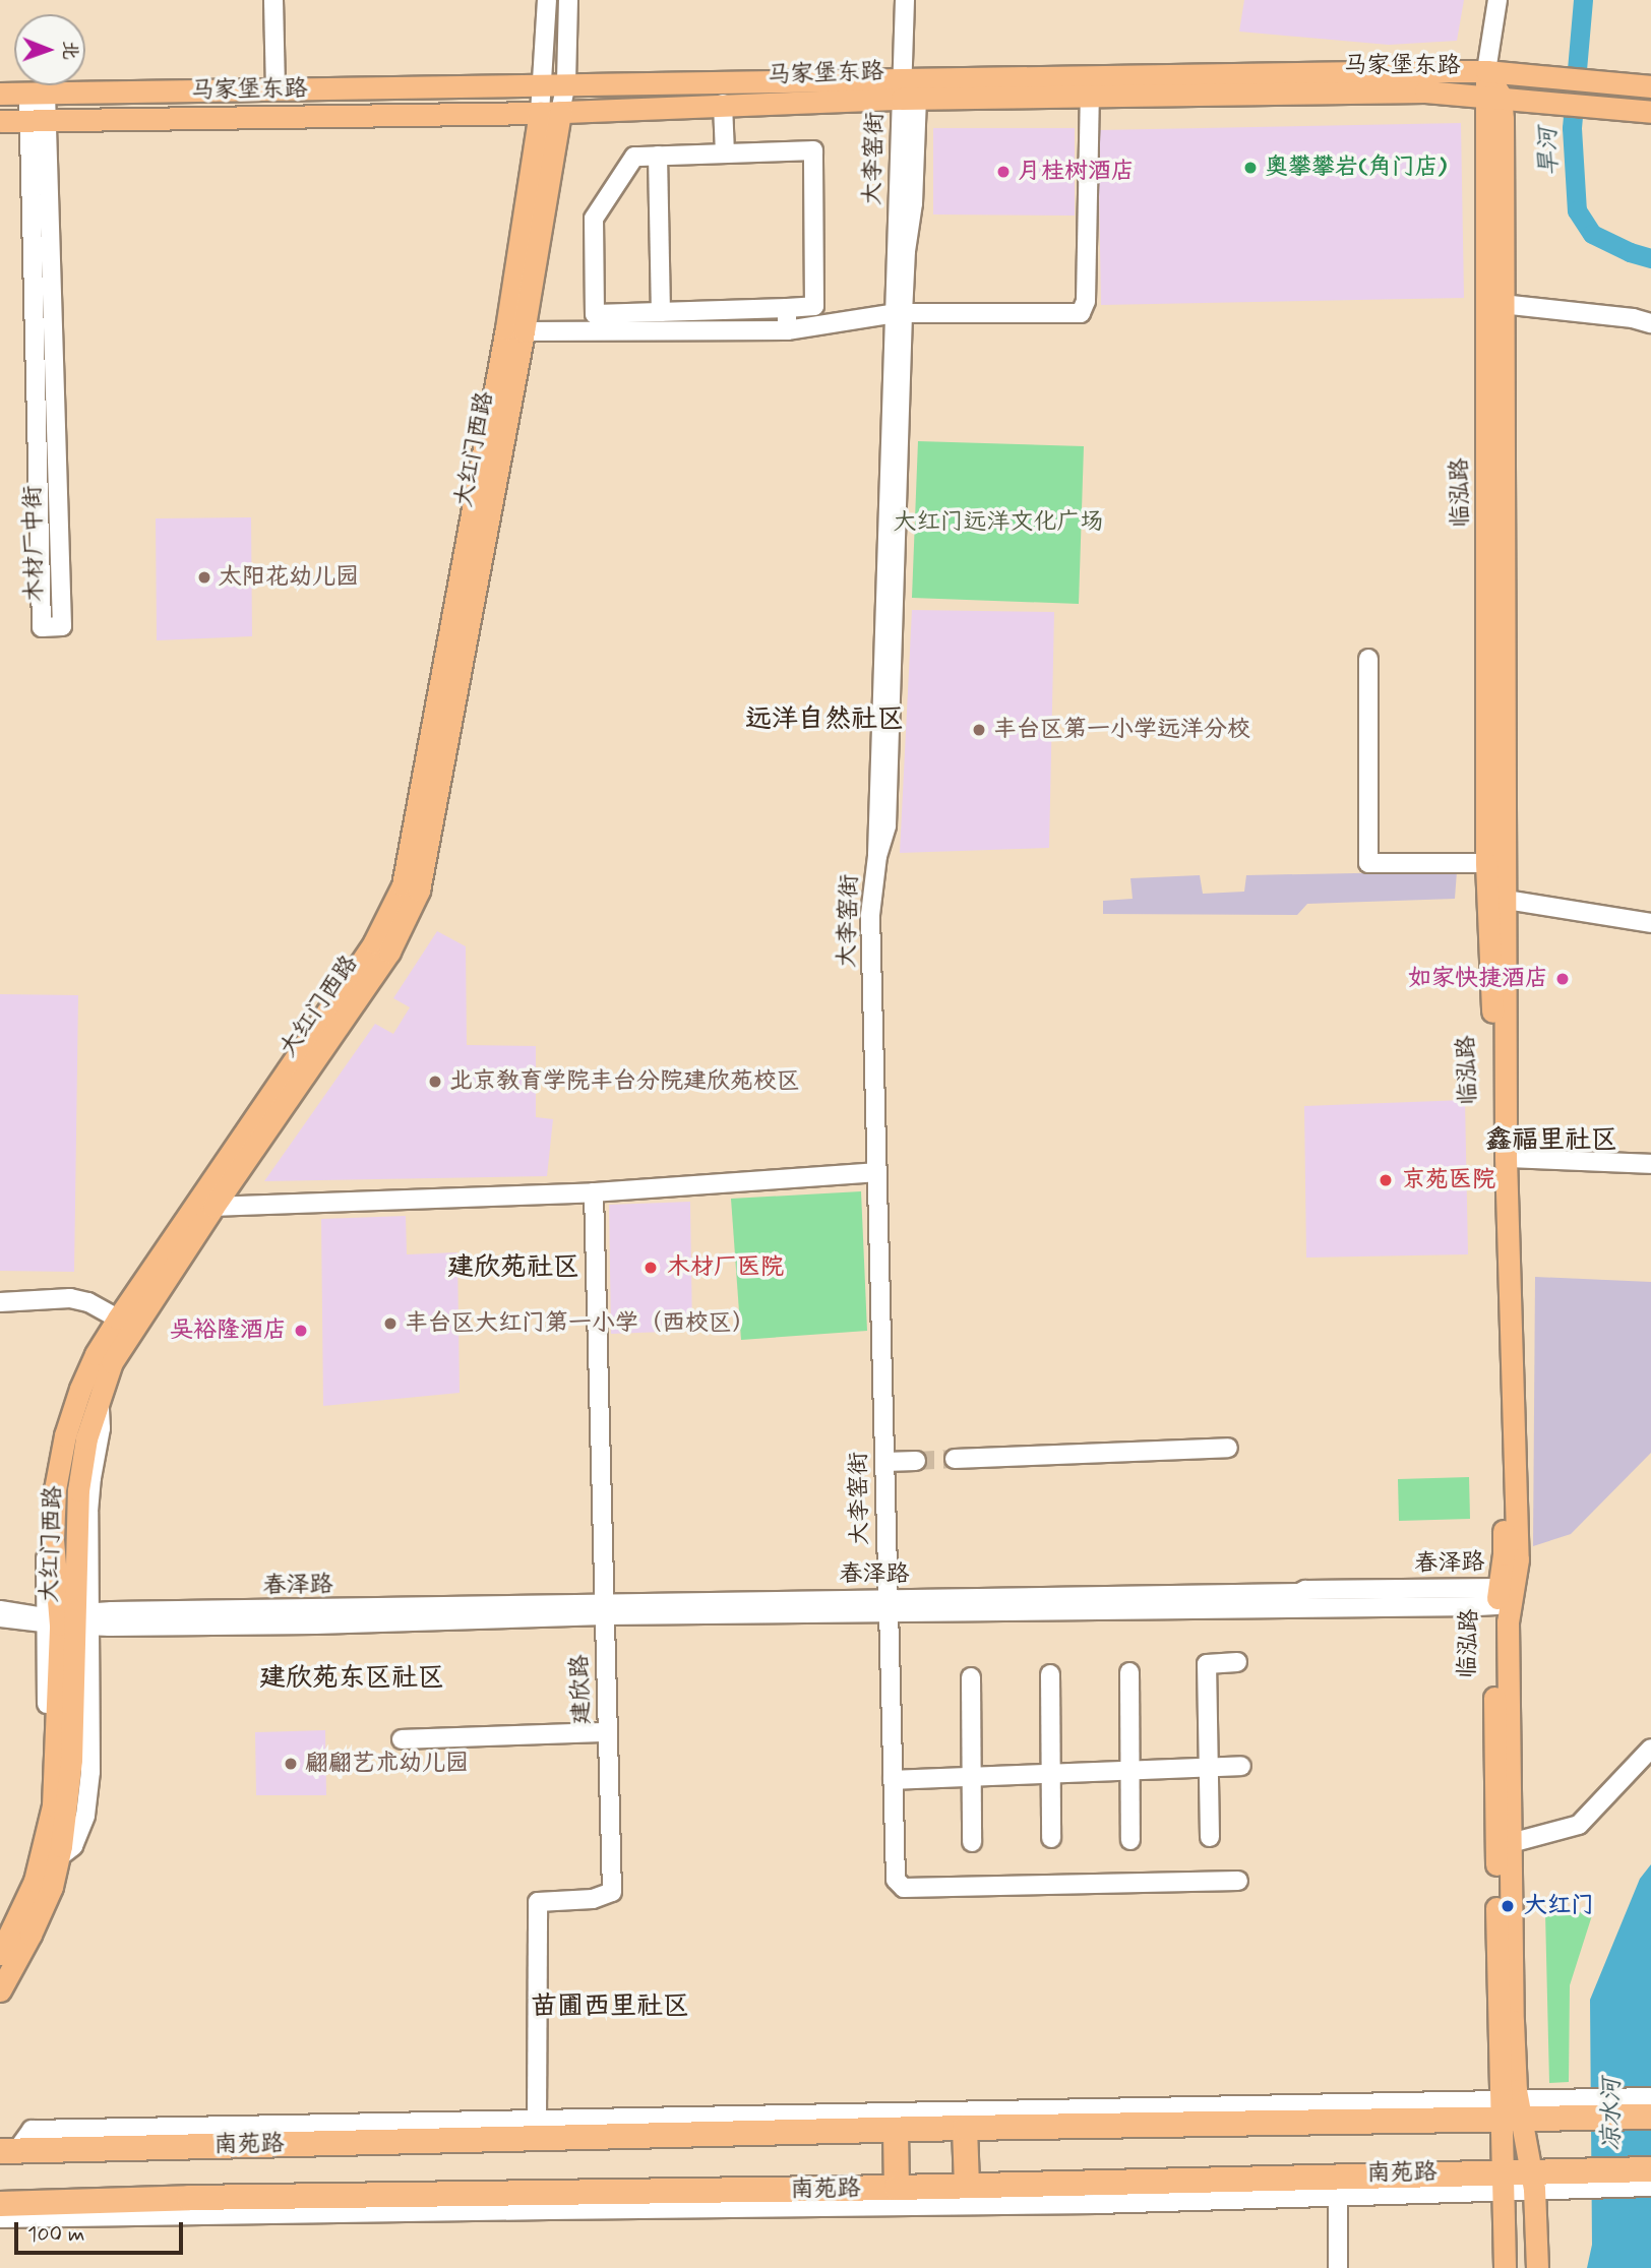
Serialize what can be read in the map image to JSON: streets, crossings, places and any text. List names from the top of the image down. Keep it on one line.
{"streets":{"highway":["南苑路"],"main road":["马家堡东路","大红门西路","临泓路"],"street":["大李窑街","木材厂中街","春泽路","建欣路"]},"crossings":[["马家堡东路","大李窑街"],["马家堡东路","大红门西路"],["马家堡东路","临泓路"],["马家堡东路","木材厂中街"],["大李窑街","春泽路"],["大红门西路","春泽路"],["临泓路","春泽路"],["临泓路","南苑路"],["春泽路","建欣路"]],"districts":["远洋自然社区","鑫福里社区","建欣苑社区","建欣苑东区社区","苗圃西里社区"],"water":["旱河","凉水河"],"parks":["大红门远洋文化广场"],"places":["奥攀攀岩(角门店)","月桂树酒店","太阳花幼儿园","丰台区第一小学远洋分校","如家快捷酒店","北京教育学院丰台分院建欣苑校区","京苑医院","木材厂医院","丰台区大红门第一小学（西校区）","吴裕隆酒店","翩翩艺术幼儿园","大红门"],"scale_bar":"100 m","north":"right"}
